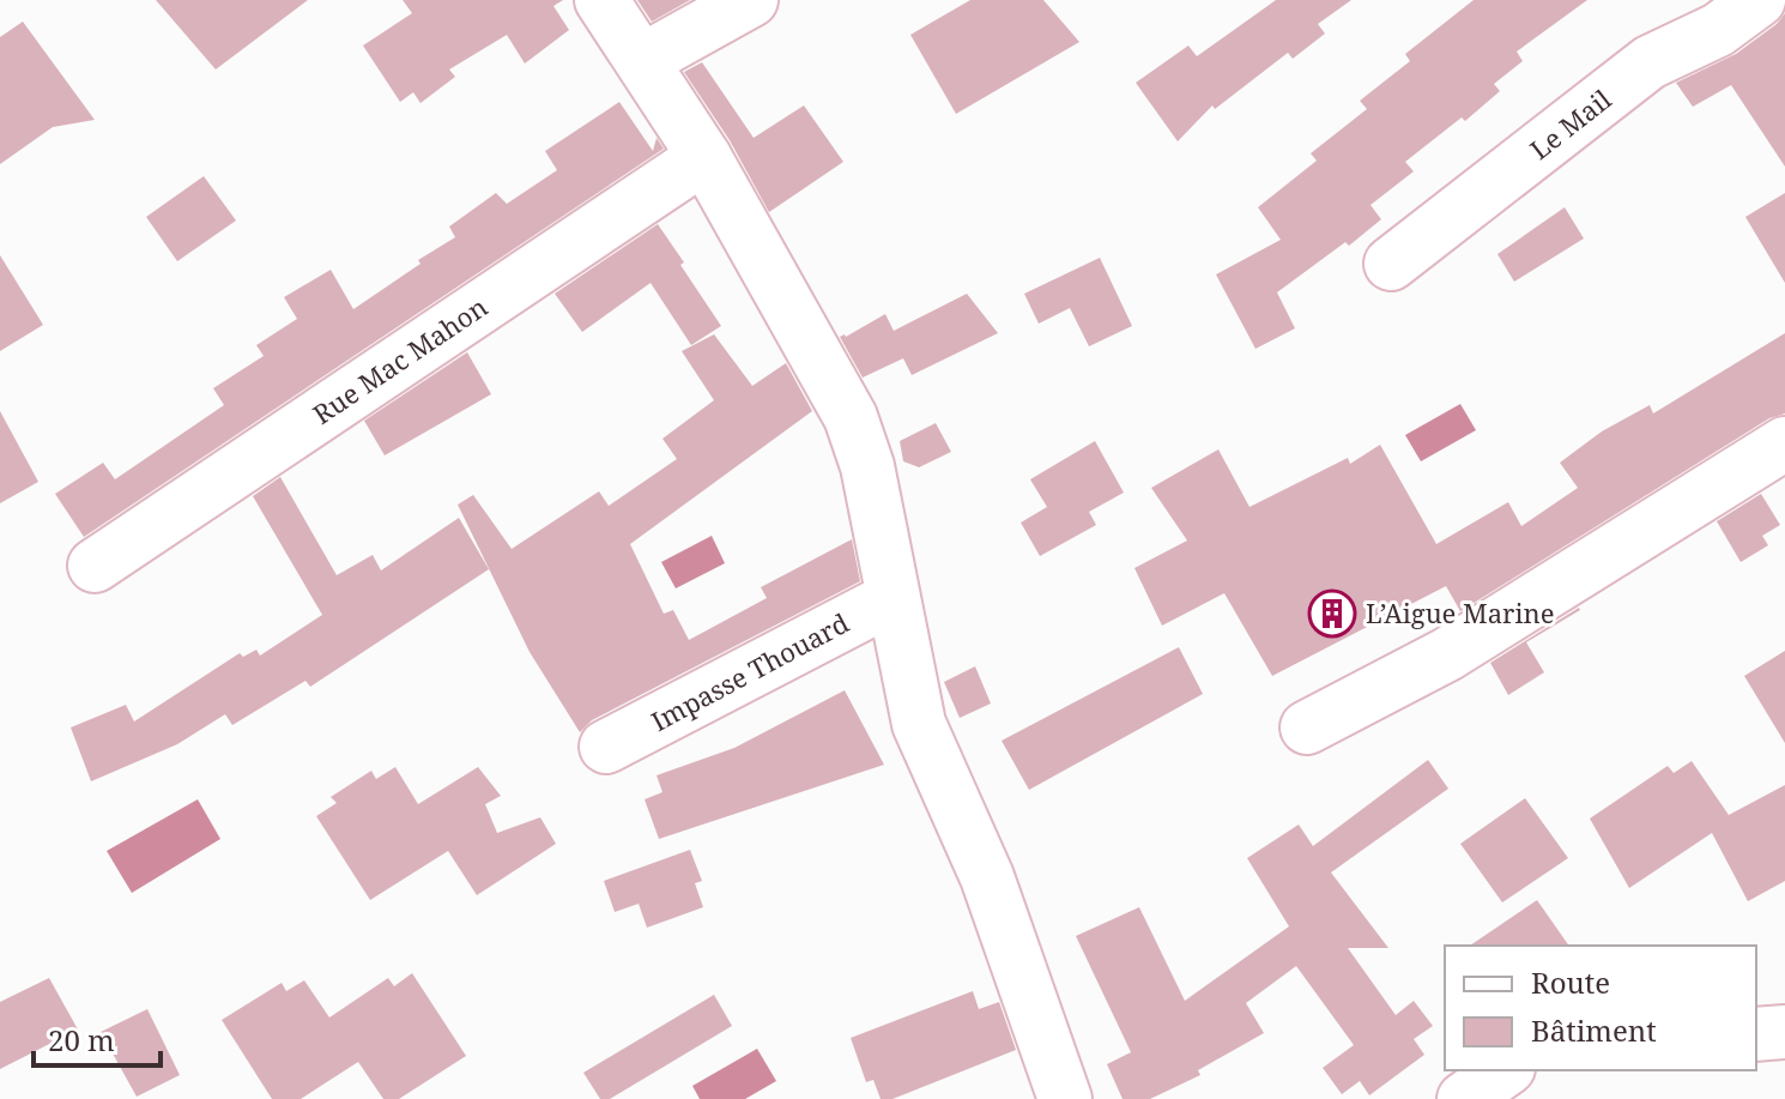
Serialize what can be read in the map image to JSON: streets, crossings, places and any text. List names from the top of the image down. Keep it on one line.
{"streets":{"street":["Le Mail","Rue Mac Mahon","Impasse Thouard"]},"places":{"building":["L’Aigue Marine"]},"legend":["Route","Bâtiment"],"scale_bar":"20 m"}
